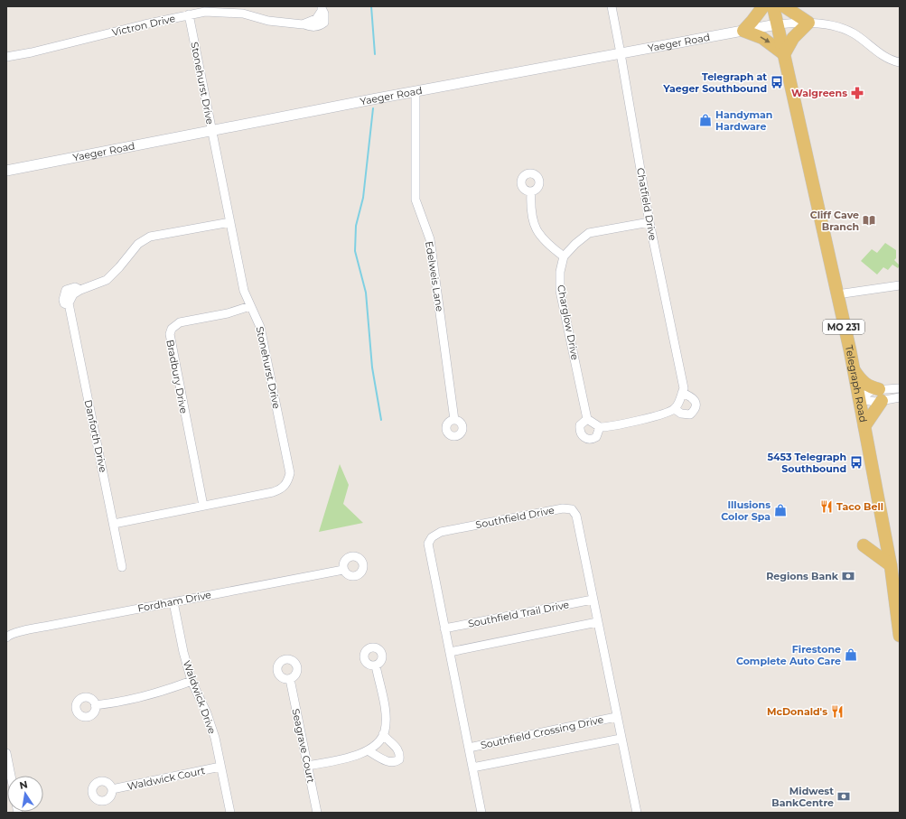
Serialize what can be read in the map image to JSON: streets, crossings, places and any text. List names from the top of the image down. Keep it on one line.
{"streets":{"main road":["MO 231","Telegraph Road"],"street":["Victron Drive","Yaeger Road","Stonehurst Drive","Chatfield Drive","Edelweis Lane","Charglow Drive","Bradbury Drive","Danforth Drive","Southfield Drive","Fordham Drive","Southfield Trail Drive","Waldwick Drive","Southfield Crossing Drive","Seagrave Court","Waldwick Court"]},"crossings":[["Victron Drive","Stonehurst Drive"],["Yaeger Road","Stonehurst Drive"],["Yaeger Road","Chatfield Drive"],["Yaeger Road","Edelweis Lane"],["Yaeger Road","Telegraph Road"],["Stonehurst Drive","Bradbury Drive"],["Stonehurst Drive","Danforth Drive"],["Southfield Drive","Southfield Trail Drive"],["Southfield Drive","Southfield Crossing Drive"],["Fordham Drive","Waldwick Drive"],["Waldwick Drive","Waldwick Court"]],"places":{"bus stop":["Telegraph at Yaeger Southbound","5453 Telegraph Southbound"],"pharmacy":["Walgreens"],"shop":["Handyman Hardware","Illusions Color Spa","Firestone Complete Auto Care"],"library":["Cliff Cave Branch"],"restaurant":["Taco Bell","McDonald's"],"bank":["Regions Bank","Midwest BankCentre"]},"north":"top"}
